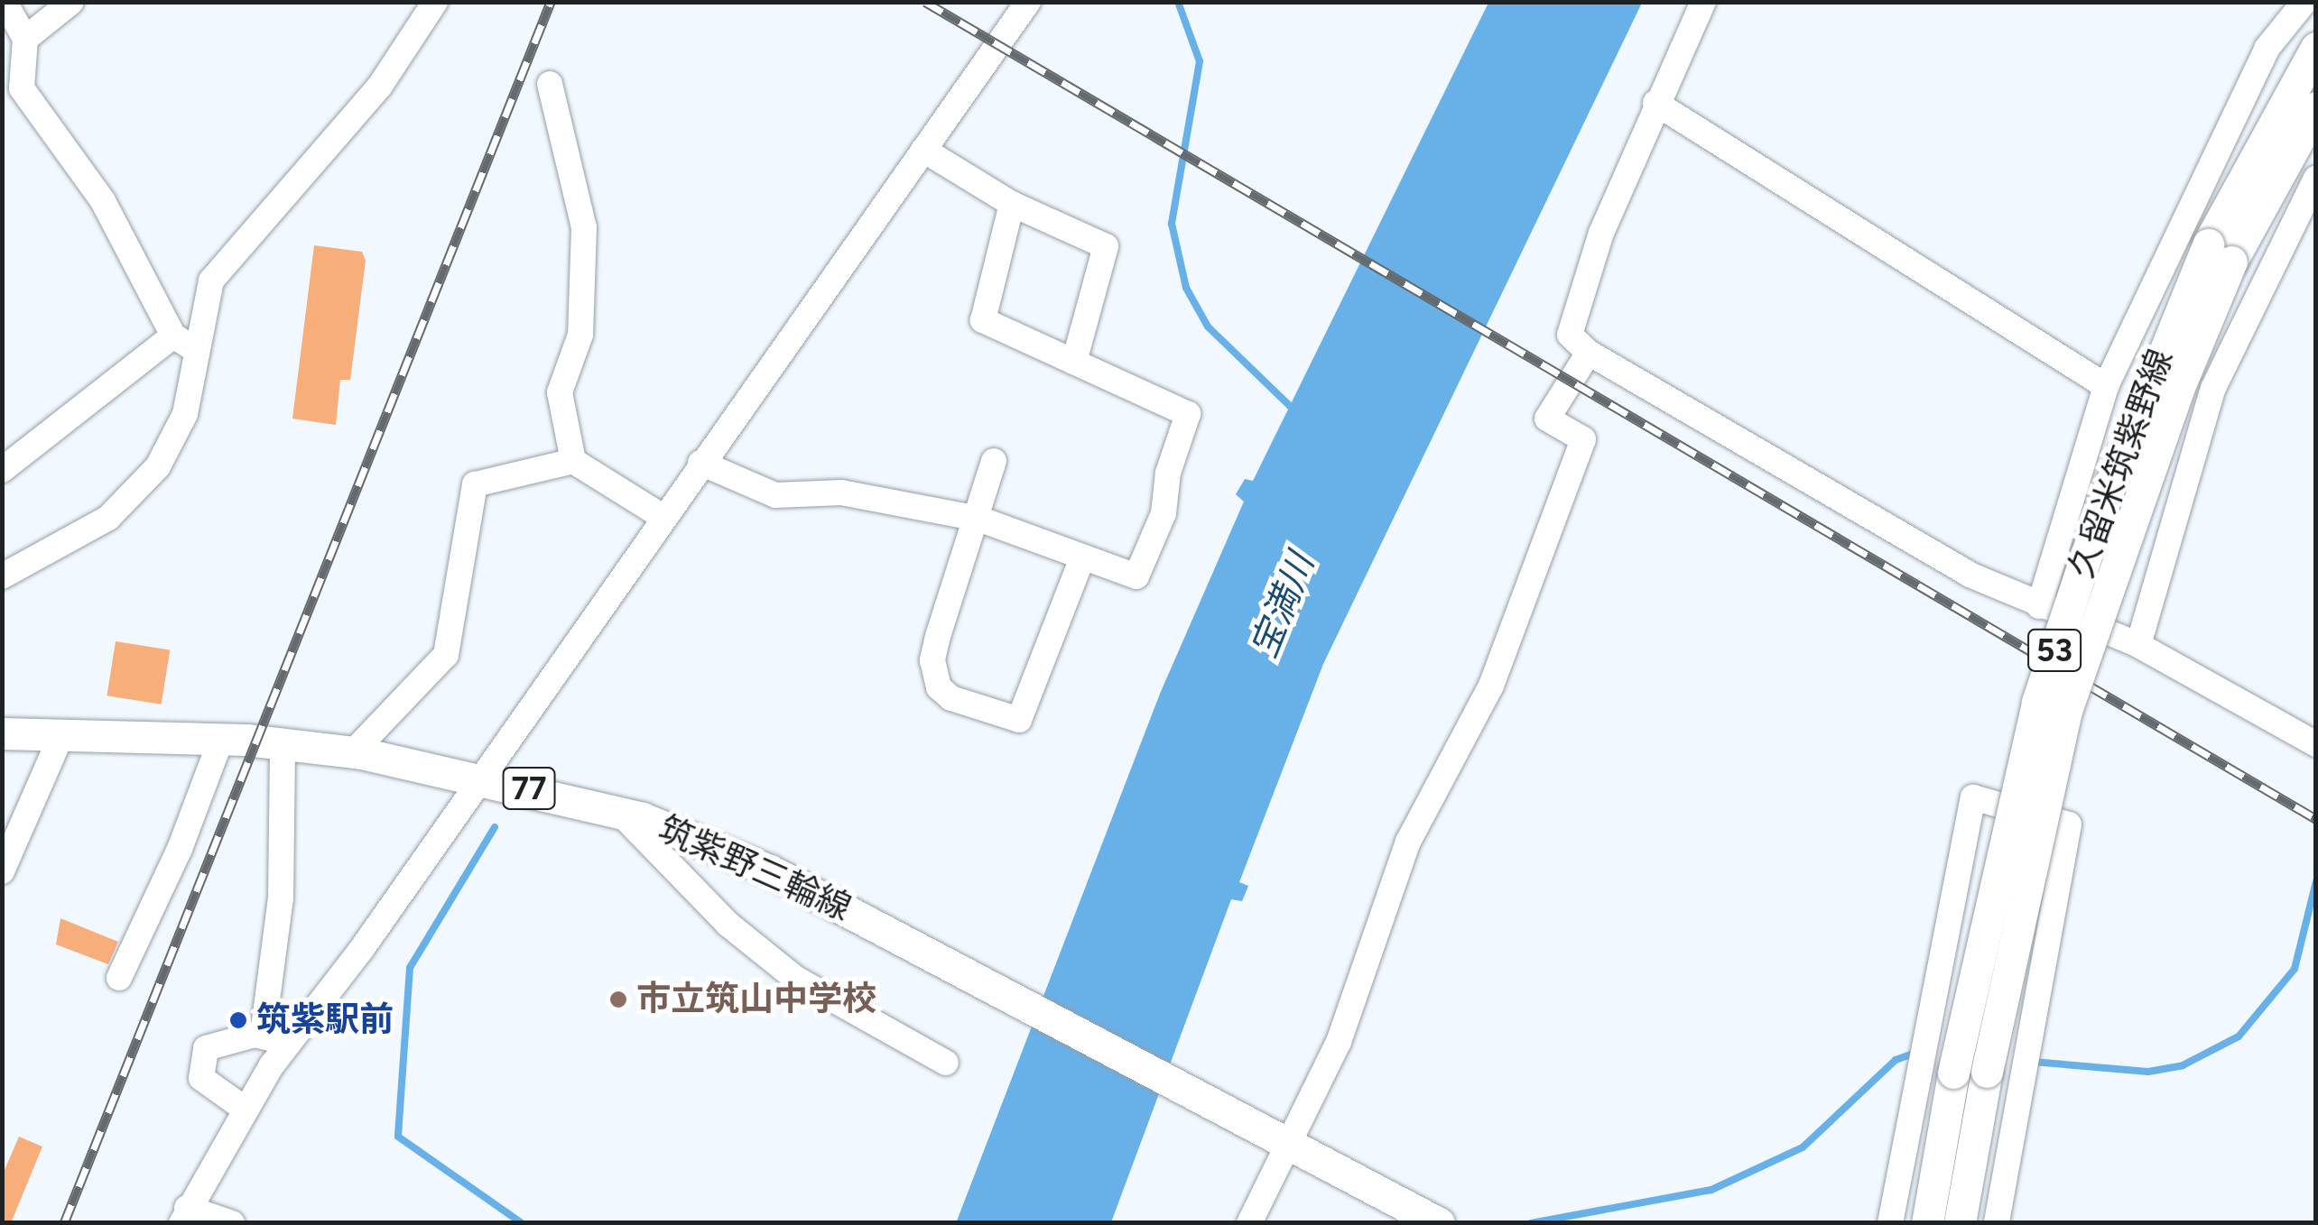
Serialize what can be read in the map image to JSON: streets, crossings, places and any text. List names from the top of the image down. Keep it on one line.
{"streets":{"main road":["久留米筑紫野線","53","77","筑紫野三輪線"]},"water":["宝満川"],"places":["市立筑山中学校","筑紫駅前"]}
